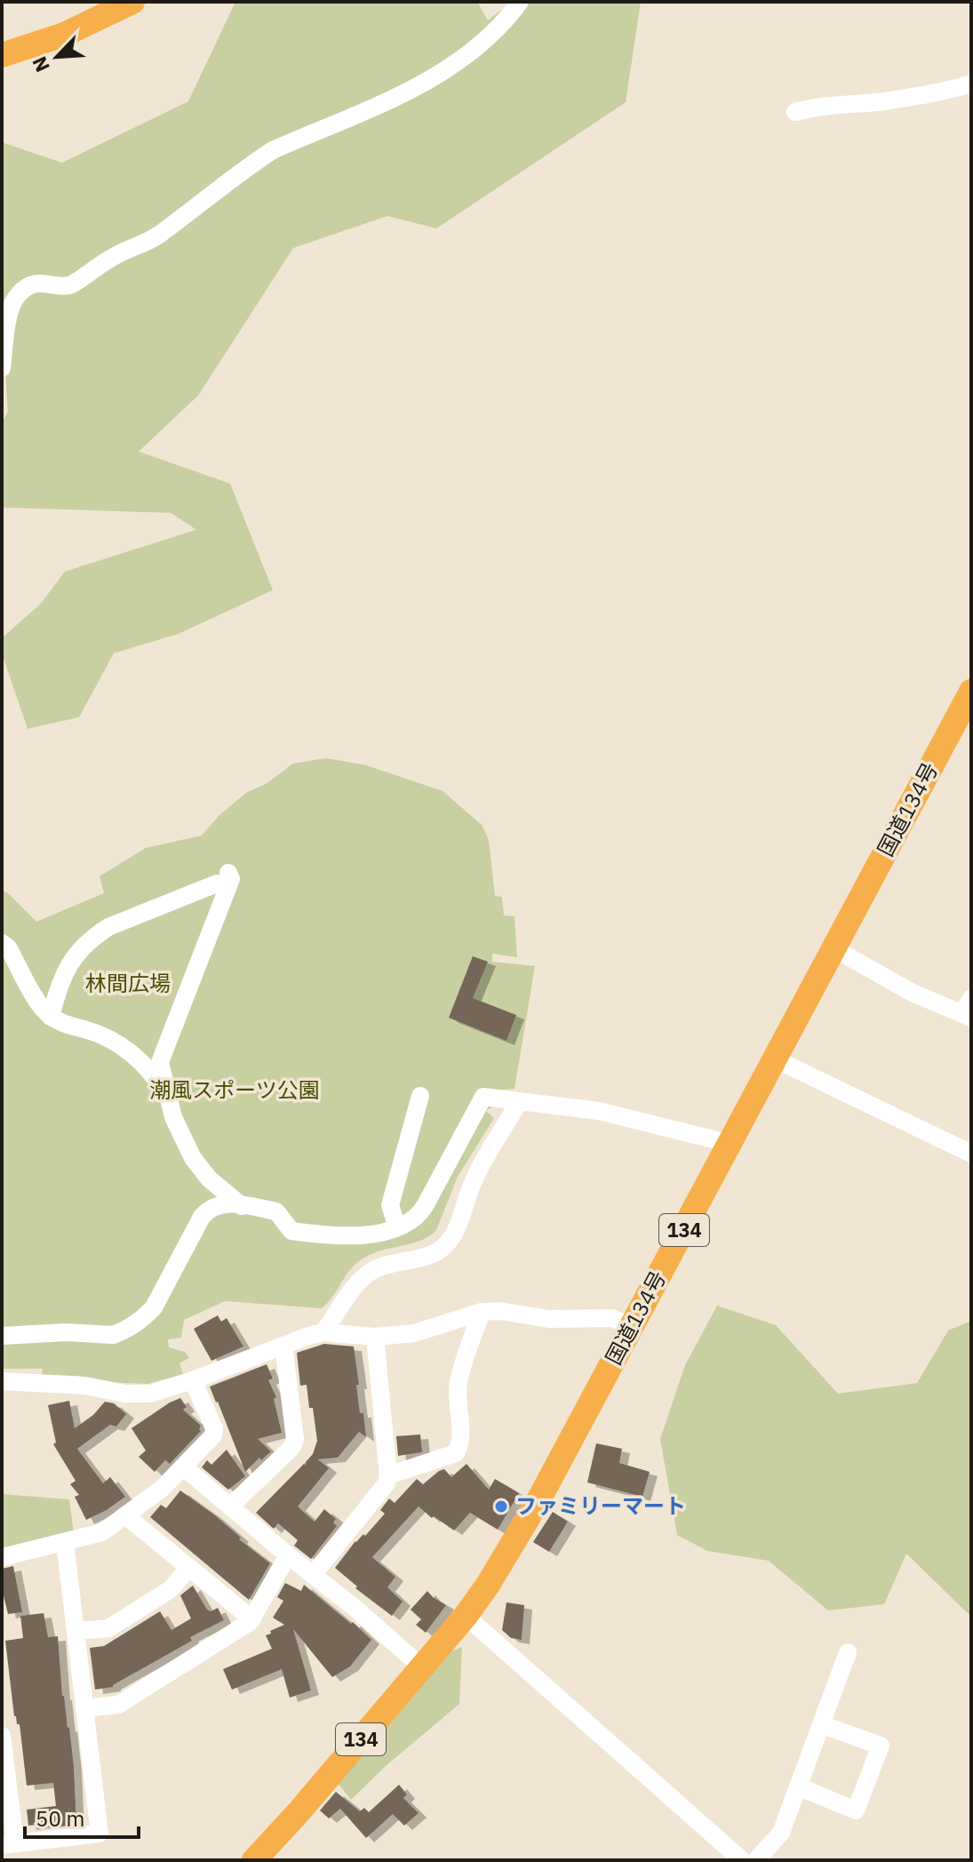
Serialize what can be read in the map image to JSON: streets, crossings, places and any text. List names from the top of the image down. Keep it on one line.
{"streets":{"highway":["国道134号","134"]},"parks":["林間広場","潮風スポーツ公園"],"places":["ファミリーマート"],"scale_bar":"50 m","north":"bottom left"}
